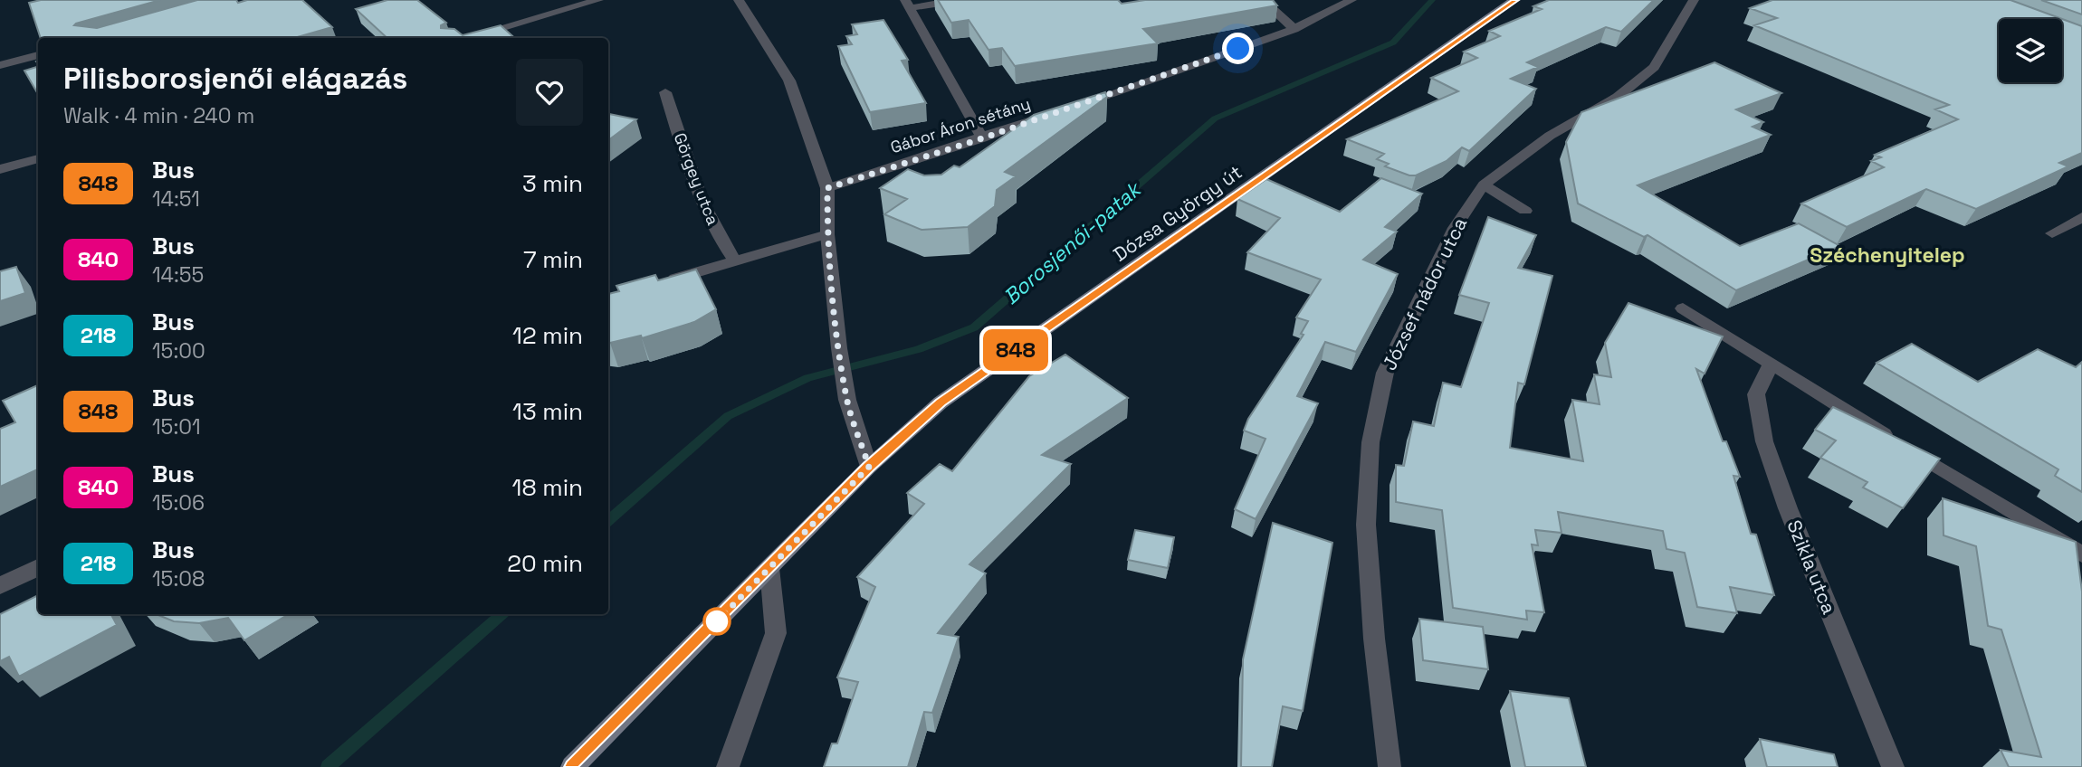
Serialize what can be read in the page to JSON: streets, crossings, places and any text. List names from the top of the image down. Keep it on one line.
{"streets":{"main road":["Dózsa György út"],"street":["Gábor Áron sétány","Görgey utca","József nádor utca","Szikla utca"]},"districts":["Széchenyitelep"],"water":["Borosjenői-patak"],"lines":["bus line 848"],"page":{"on_map":"848","heading":["Pilisborosjenői elágazás","Walk · 4 min · 240 m"],"list":[{"mark":"848","name":"Bus","note":"14:51","value":"3 min"},{"mark":"840","name":"Bus","note":"14:55","value":"7 min"},{"mark":"218","name":"Bus","note":"15:00","value":"12 min"},{"mark":"848","name":"Bus","note":"15:01","value":"13 min"},{"mark":"840","name":"Bus","note":"15:06","value":"18 min"},{"mark":"218","name":"Bus","note":"15:08","value":"20 min"}]}}
